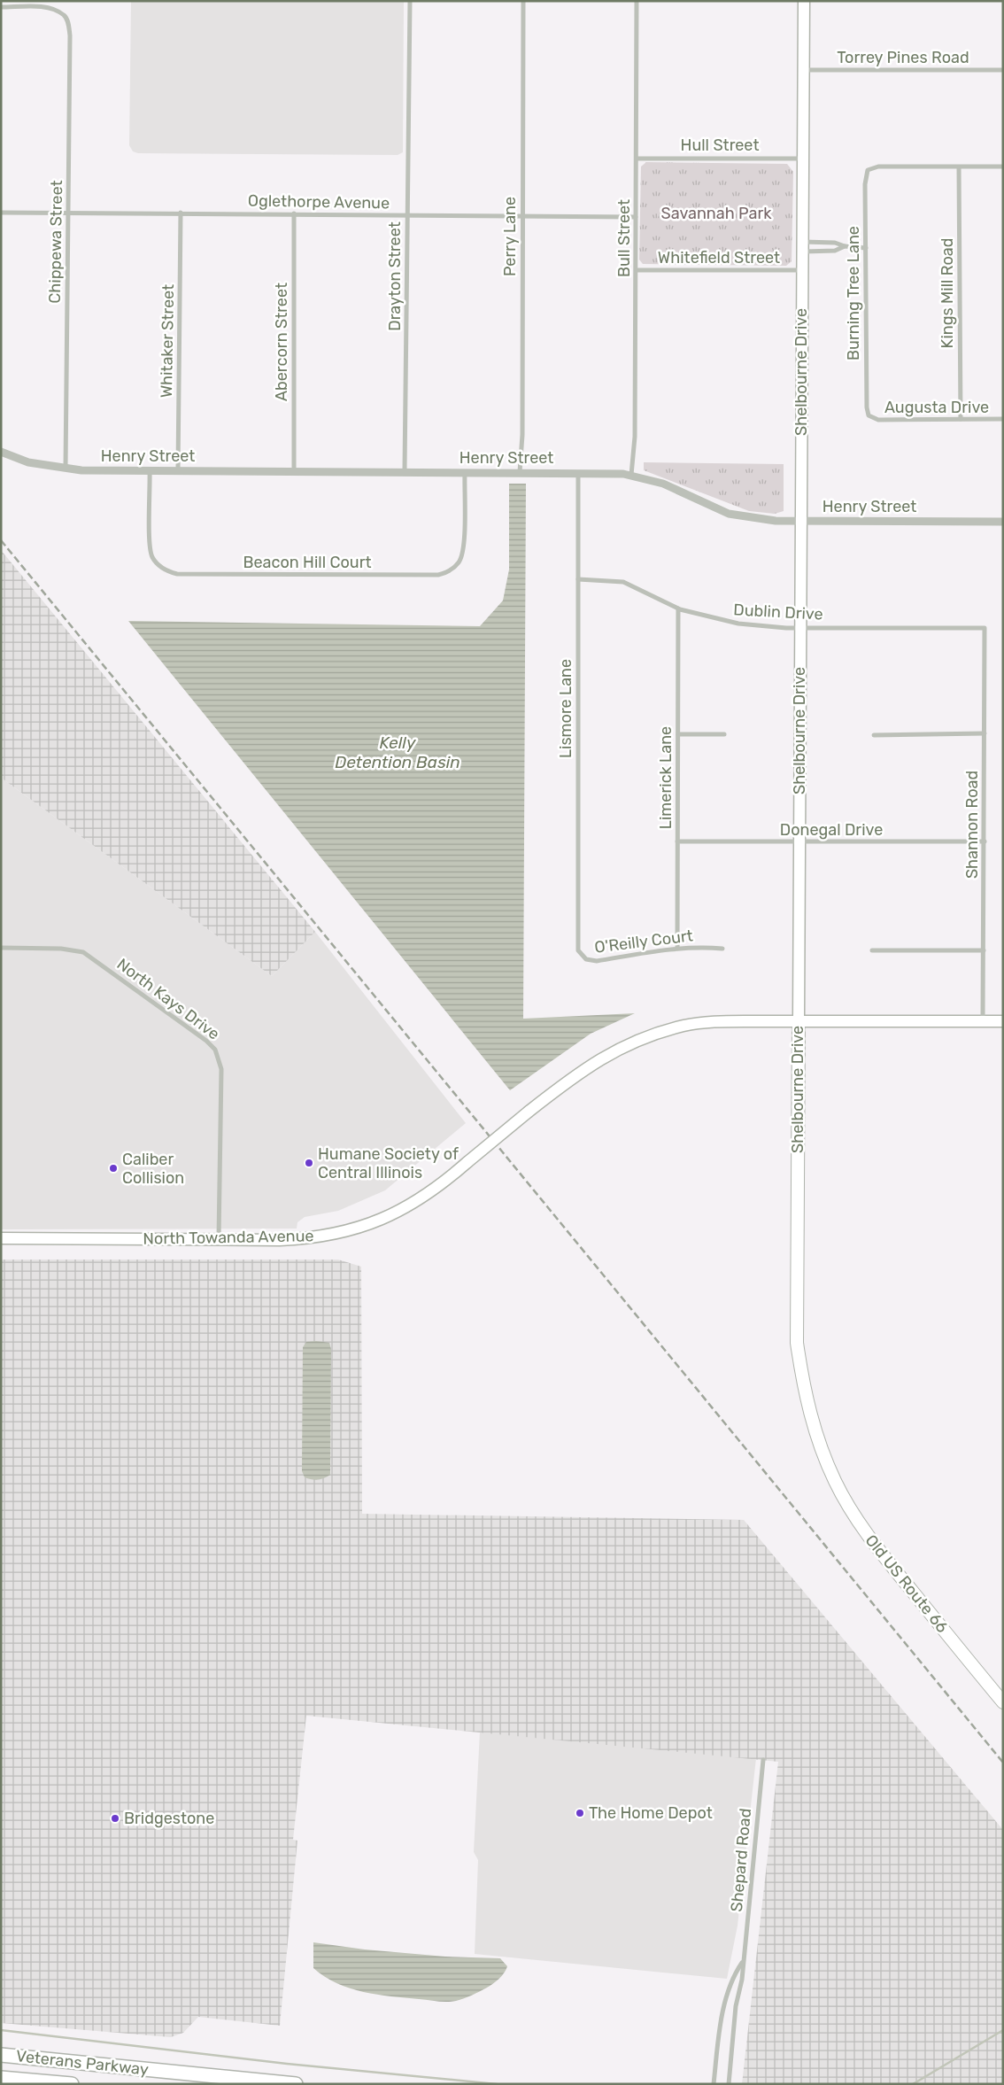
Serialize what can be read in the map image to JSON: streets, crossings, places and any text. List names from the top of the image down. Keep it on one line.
{"streets":{"highway":["Veterans Parkway"],"main road":["Shelbourne Drive","North Towanda Avenue","Old US Route 66"],"street":["Torrey Pines Road","Hull Street","Oglethorpe Avenue","Perry Lane","Bull Street","Chippewa Street","Whitefield Street","Drayton Street","Burning Tree Lane","Kings Mill Road","Whitaker Street","Abercorn Street","Augusta Drive","Henry Street","Beacon Hill Court","Dublin Drive","Lismore Lane","Limerick Lane","Shannon Road","Donegal Drive","O'Reilly Court","North Kays Drive","Shepard Road"]},"crossings":[["Torrey Pines Road","Shelbourne Drive"],["Hull Street","Bull Street"],["Hull Street","Shelbourne Drive"],["Oglethorpe Avenue","Perry Lane"],["Oglethorpe Avenue","Bull Street"],["Oglethorpe Avenue","Chippewa Street"],["Oglethorpe Avenue","Drayton Street"],["Oglethorpe Avenue","Whitaker Street"],["Oglethorpe Avenue","Abercorn Street"],["Perry Lane","Henry Street"],["Bull Street","Whitefield Street"],["Bull Street","Henry Street"],["Chippewa Street","Henry Street"],["Whitefield Street","Shelbourne Drive"],["Drayton Street","Henry Street"],["Burning Tree Lane","Kings Mill Road"],["Burning Tree Lane","Augusta Drive"],["Kings Mill Road","Augusta Drive"],["Whitaker Street","Henry Street"],["Abercorn Street","Henry Street"],["Shelbourne Drive","Henry Street"],["Shelbourne Drive","Dublin Drive"],["Shelbourne Drive","Donegal Drive"],["Shelbourne Drive","North Towanda Avenue"],["Shelbourne Drive","Old US Route 66"],["Henry Street","Beacon Hill Court"],["Henry Street","Lismore Lane"],["Dublin Drive","Lismore Lane"],["Dublin Drive","Limerick Lane"],["Dublin Drive","Shannon Road"],["Lismore Lane","O'Reilly Court"],["Limerick Lane","Donegal Drive"],["Limerick Lane","O'Reilly Court"],["Shannon Road","Donegal Drive"],["Shannon Road","North Towanda Avenue"],["North Kays Drive","North Towanda Avenue"]],"water":["Kelly Detention Basin"],"parks":["Savannah Park"],"places":["Humane Society of Central Illinois","Caliber Collision","The Home Depot","Bridgestone"]}
